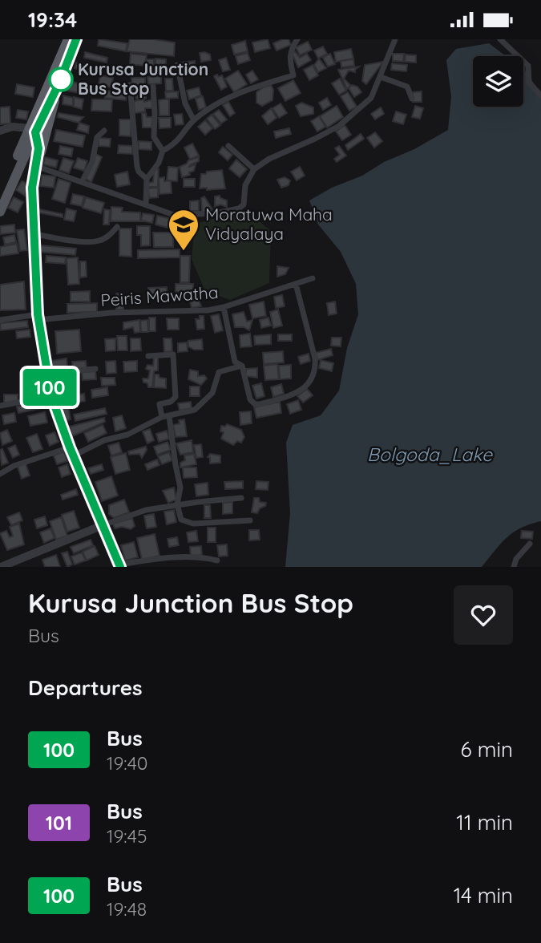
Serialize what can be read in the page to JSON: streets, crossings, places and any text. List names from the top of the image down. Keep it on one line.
{"streets":{"street":["Peiris Mawatha"]},"water":["Bolgoda_Lake"],"places":{"other":["Kurusa Junction Bus Stop"],"school or university":["Moratuwa Maha Vidyalaya"]},"lines":["bus line 100"],"page":{"status":"19:34","on_map":"100","heading":[["Kurusa Junction Bus Stop","Bus"],"Departures"],"list":[{"mark":"100","name":"Bus","note":"19:40","value":"6 min"},{"mark":"101","name":"Bus","note":"19:45","value":"11 min"},{"mark":"100","name":"Bus","note":"19:48","value":"14 min"}]}}
